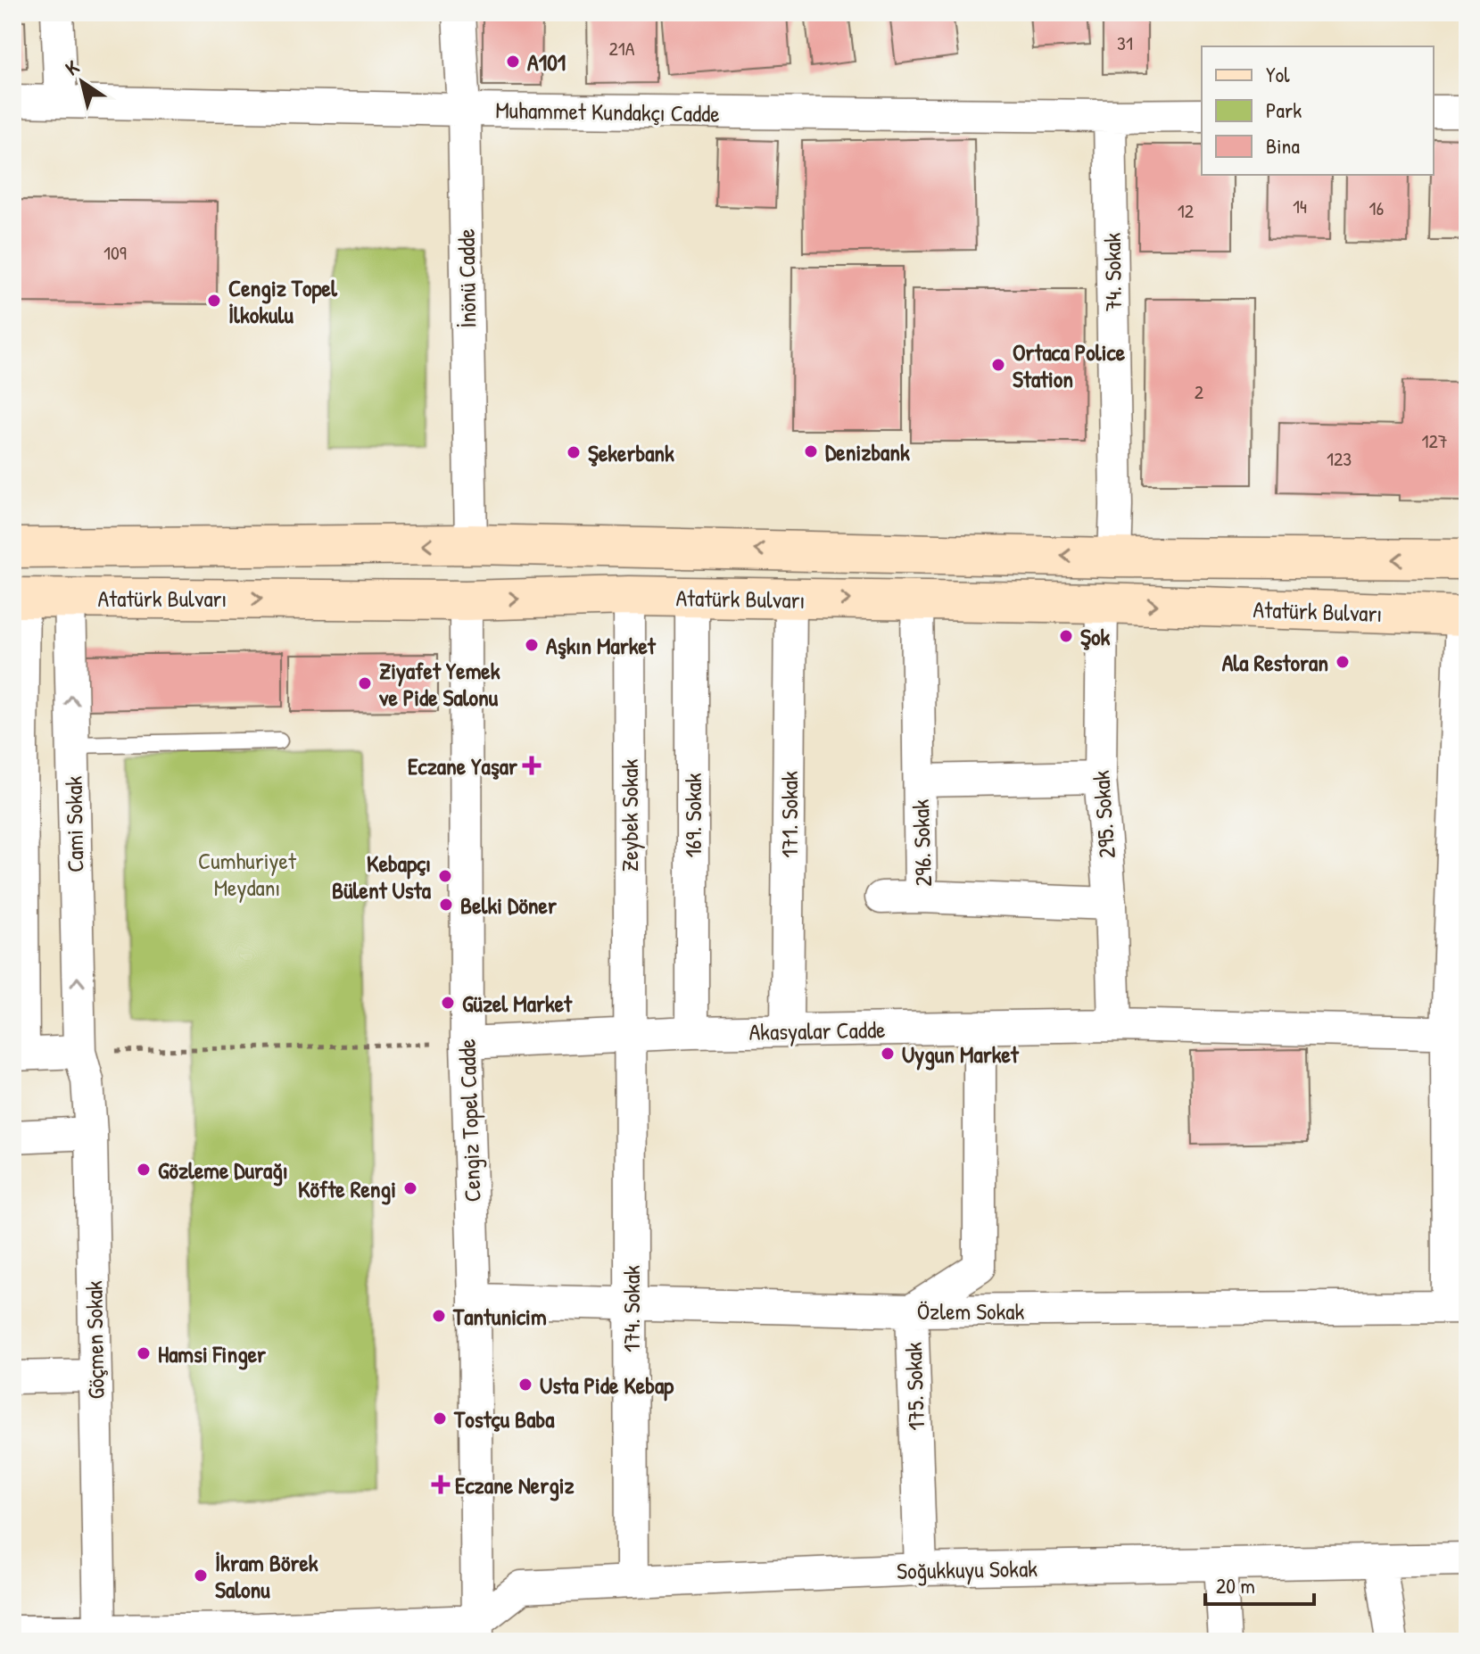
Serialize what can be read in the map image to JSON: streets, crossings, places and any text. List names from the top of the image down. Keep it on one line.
{"streets":{"main road":["Atatürk Bulvarı"],"street":["Muhammet Kundakçı Cadde","74. Sokak","İnönü Cadde","171. Sokak","295. Sokak","Zeybek Sokak","169. Sokak","Cami Sokak","296. Sokak","Akasyalar Cadde","Cengiz Topel Cadde","174. Sokak","Özlem Sokak","Göçmen Sokak","175. Sokak","Soğukkuyu Sokak"]},"crossings":[["Muhammet Kundakçı Cadde","74. Sokak"],["Muhammet Kundakçı Cadde","İnönü Cadde"],["Atatürk Bulvarı","171. Sokak"],["Atatürk Bulvarı","295. Sokak"],["Atatürk Bulvarı","Zeybek Sokak"],["Atatürk Bulvarı","169. Sokak"],["Atatürk Bulvarı","Cami Sokak"],["Atatürk Bulvarı","296. Sokak"],["Atatürk Bulvarı","Cengiz Topel Cadde"],["171. Sokak","Akasyalar Cadde"],["295. Sokak","296. Sokak"],["295. Sokak","Akasyalar Cadde"],["Zeybek Sokak","Akasyalar Cadde"],["Zeybek Sokak","174. Sokak"],["169. Sokak","Akasyalar Cadde"],["Cami Sokak","Göçmen Sokak"],["Akasyalar Cadde","Cengiz Topel Cadde"],["Akasyalar Cadde","174. Sokak"],["Akasyalar Cadde","175. Sokak"],["Cengiz Topel Cadde","Özlem Sokak"],["Cengiz Topel Cadde","Soğukkuyu Sokak"],["174. Sokak","Özlem Sokak"],["174. Sokak","Soğukkuyu Sokak"],["Özlem Sokak","175. Sokak"],["175. Sokak","Soğukkuyu Sokak"]],"parks":["Cumhuriyet Meydanı"],"places":{"other":["A101","Cengiz Topel İlkokulu","Ortaca Police Station","Denizbank","Şekerbank","Şok","Aşkın Market","Ala Restoran","Ziyafet Yemek ve Pide Salonu","Kebapçı Bülent Usta","Belki Döner","Güzel Market","Uygun Market","Gözleme Durağı","Köfte Rengi","Tantunicim","Hamsi Finger","Usta Pide Kebap","Tostçu Baba","İkram Börek Salonu"],"health":["Eczane Yaşar","Eczane Nergiz"]},"house_numbers":["31","21A","14","16","12","109","2","127","123"],"legend":["Yol","Park","Bina"],"scale_bar":"20 m","north":"top left"}
